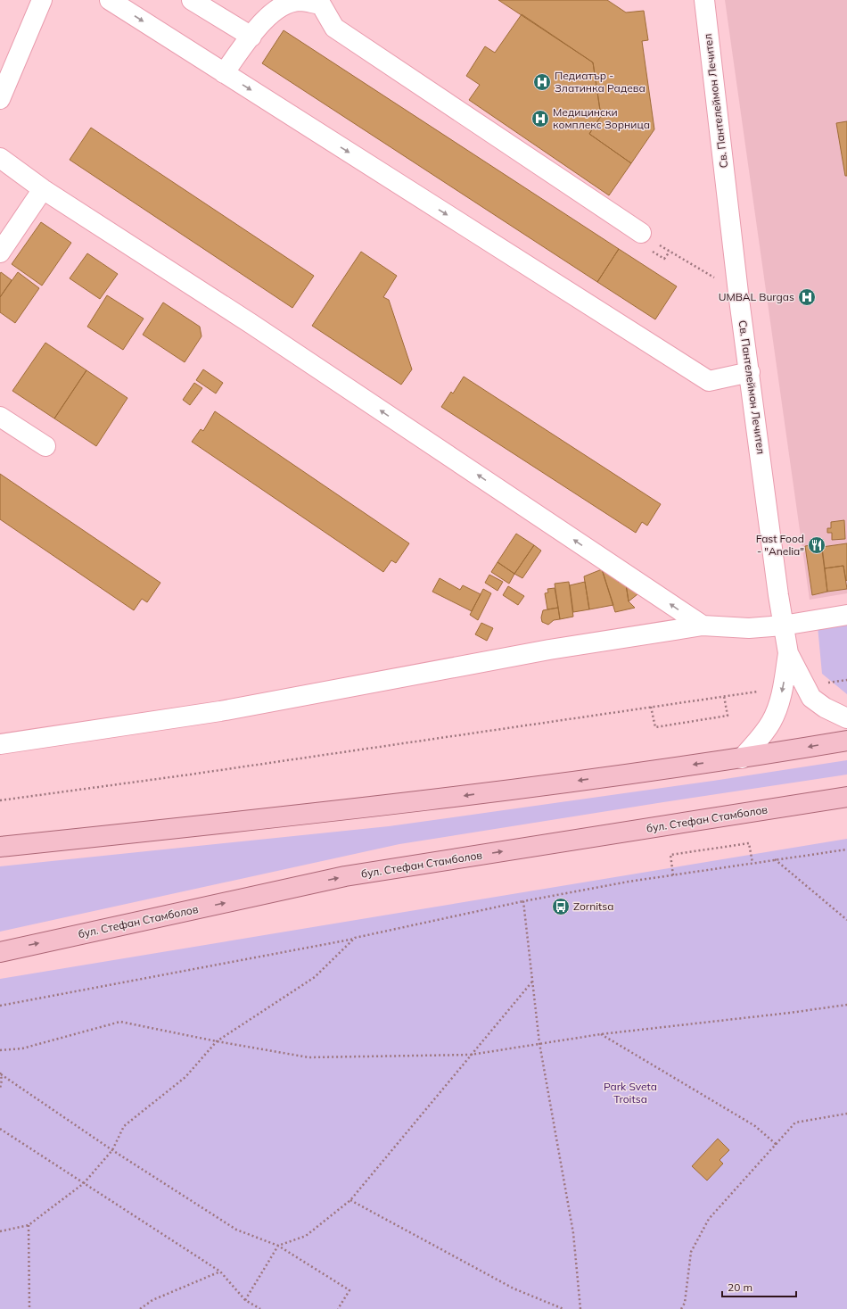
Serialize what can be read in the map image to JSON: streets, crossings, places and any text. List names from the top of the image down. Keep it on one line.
{"streets":{"main road":["бул. Стефан Стамболов"],"street":["Св. Пантелеймон Лечител"]},"parks":["Park Sveta Troitsa"],"places":{"hospital":["Педиатър - Златинка Радева","Медицински комплекс Зорница","UMBAL Burgas"],"restaurant":["Fast Food - \"Anelia\""],"bus stop":["Zornitsa"]},"scale_bar":"20 m"}
